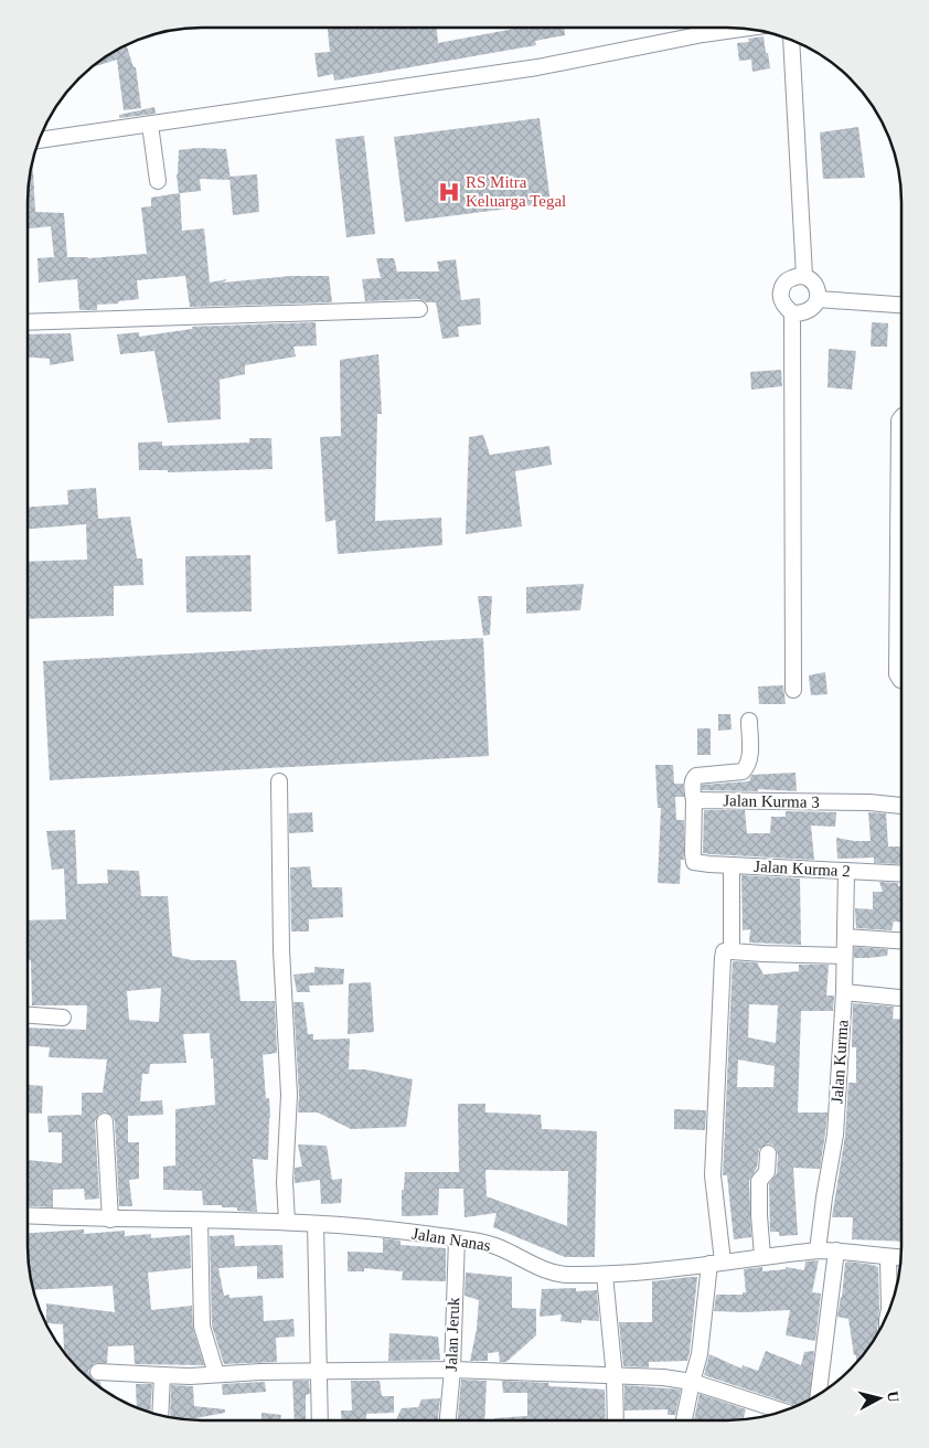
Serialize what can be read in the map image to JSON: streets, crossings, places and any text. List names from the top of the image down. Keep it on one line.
{"streets":{"street":["Jalan Kurma 3","Jalan Kurma 2","Jalan Kurma","Jalan Nanas","Jalan Jeruk"]},"crossings":[["Jalan Kurma 3","Jalan Kurma 2"],["Jalan Kurma 2","Jalan Kurma"],["Jalan Kurma","Jalan Nanas"],["Jalan Nanas","Jalan Jeruk"]],"places":{"hospital":["RS Mitra Keluarga Tegal"]},"north":"right"}
